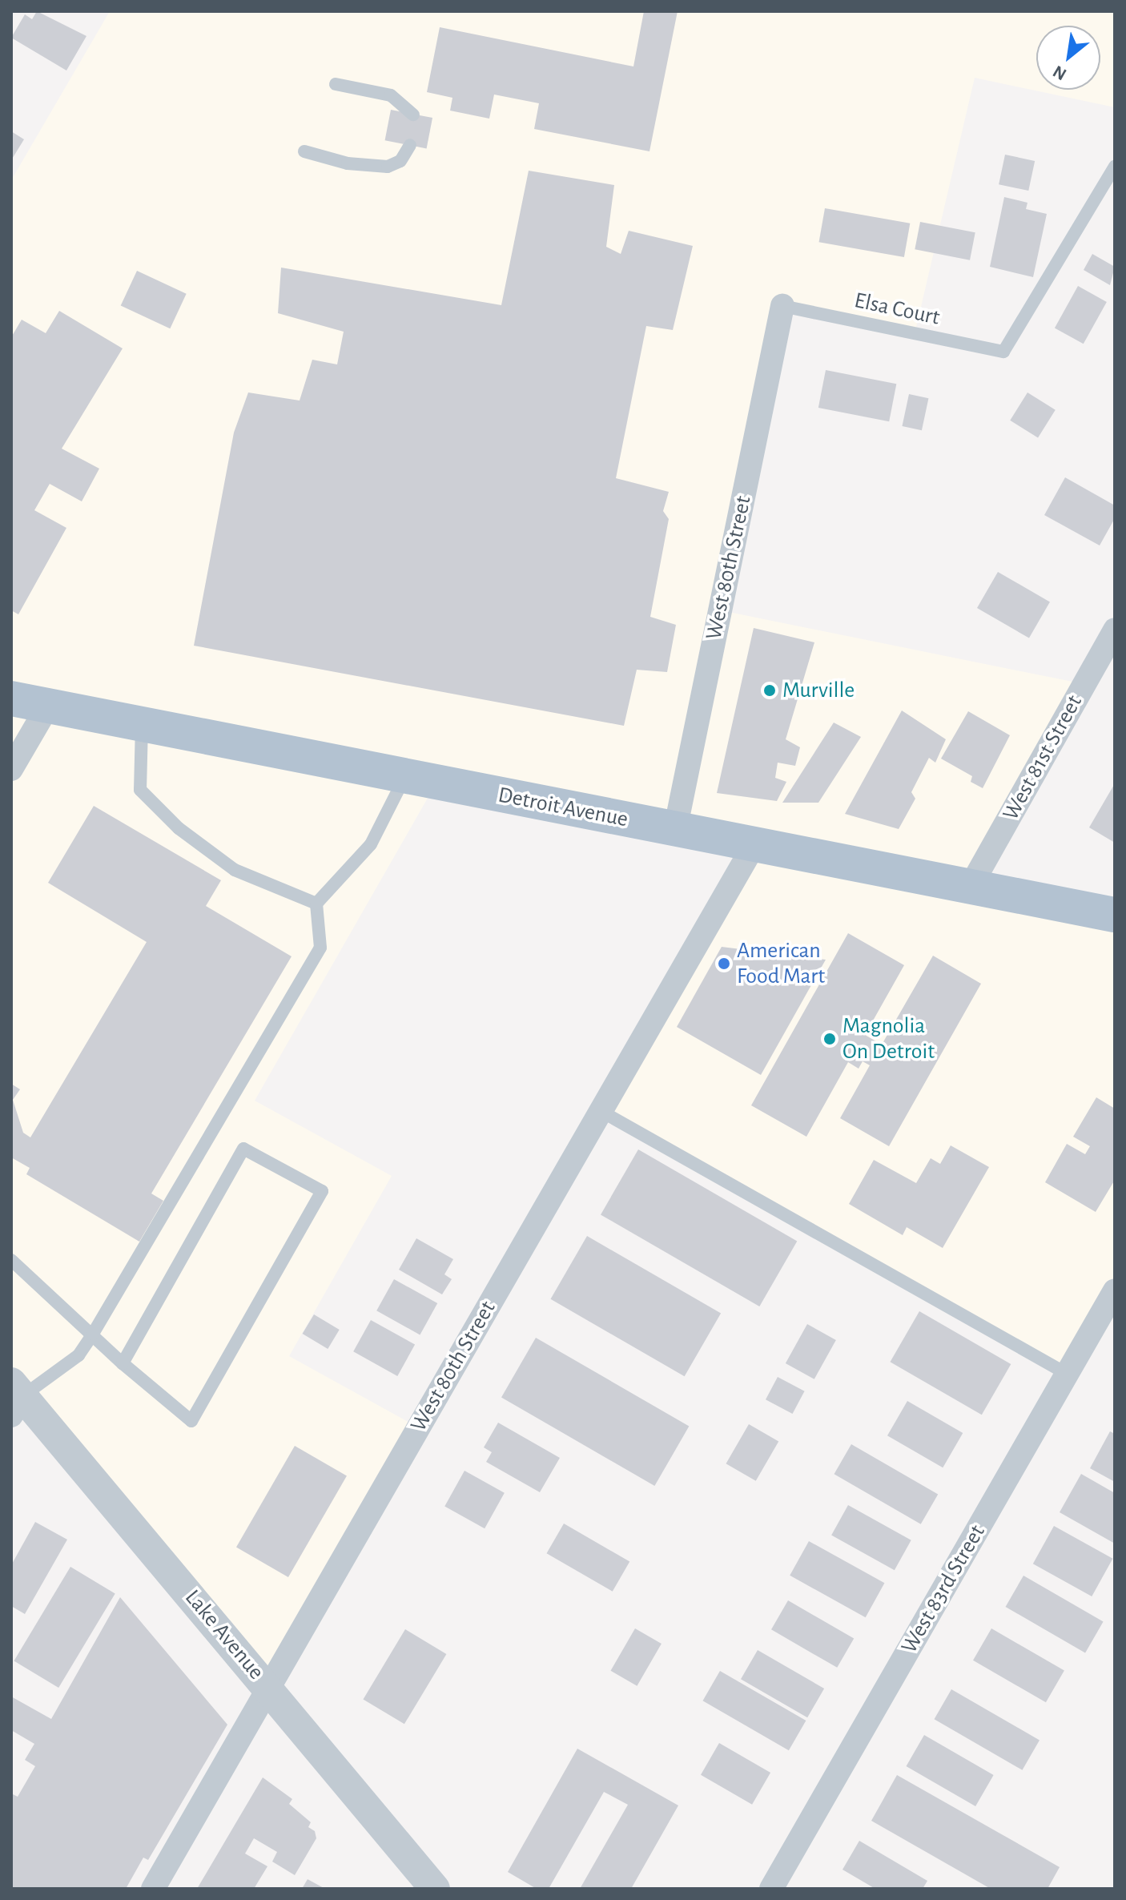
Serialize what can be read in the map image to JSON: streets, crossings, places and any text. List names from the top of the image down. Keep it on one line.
{"streets":{"main road":["Detroit Avenue"],"street":["West 80th Street","West 81st Street","West 83rd Street","Lake Avenue"],"lane":["Elsa Court"]},"crossings":[["Elsa Court","West 80th Street"],["West 80th Street","Detroit Avenue"],["West 80th Street","Lake Avenue"],["West 81st Street","Detroit Avenue"]],"places":["Murville","American Food Mart","Magnolia On Detroit"],"north":"bottom left"}
